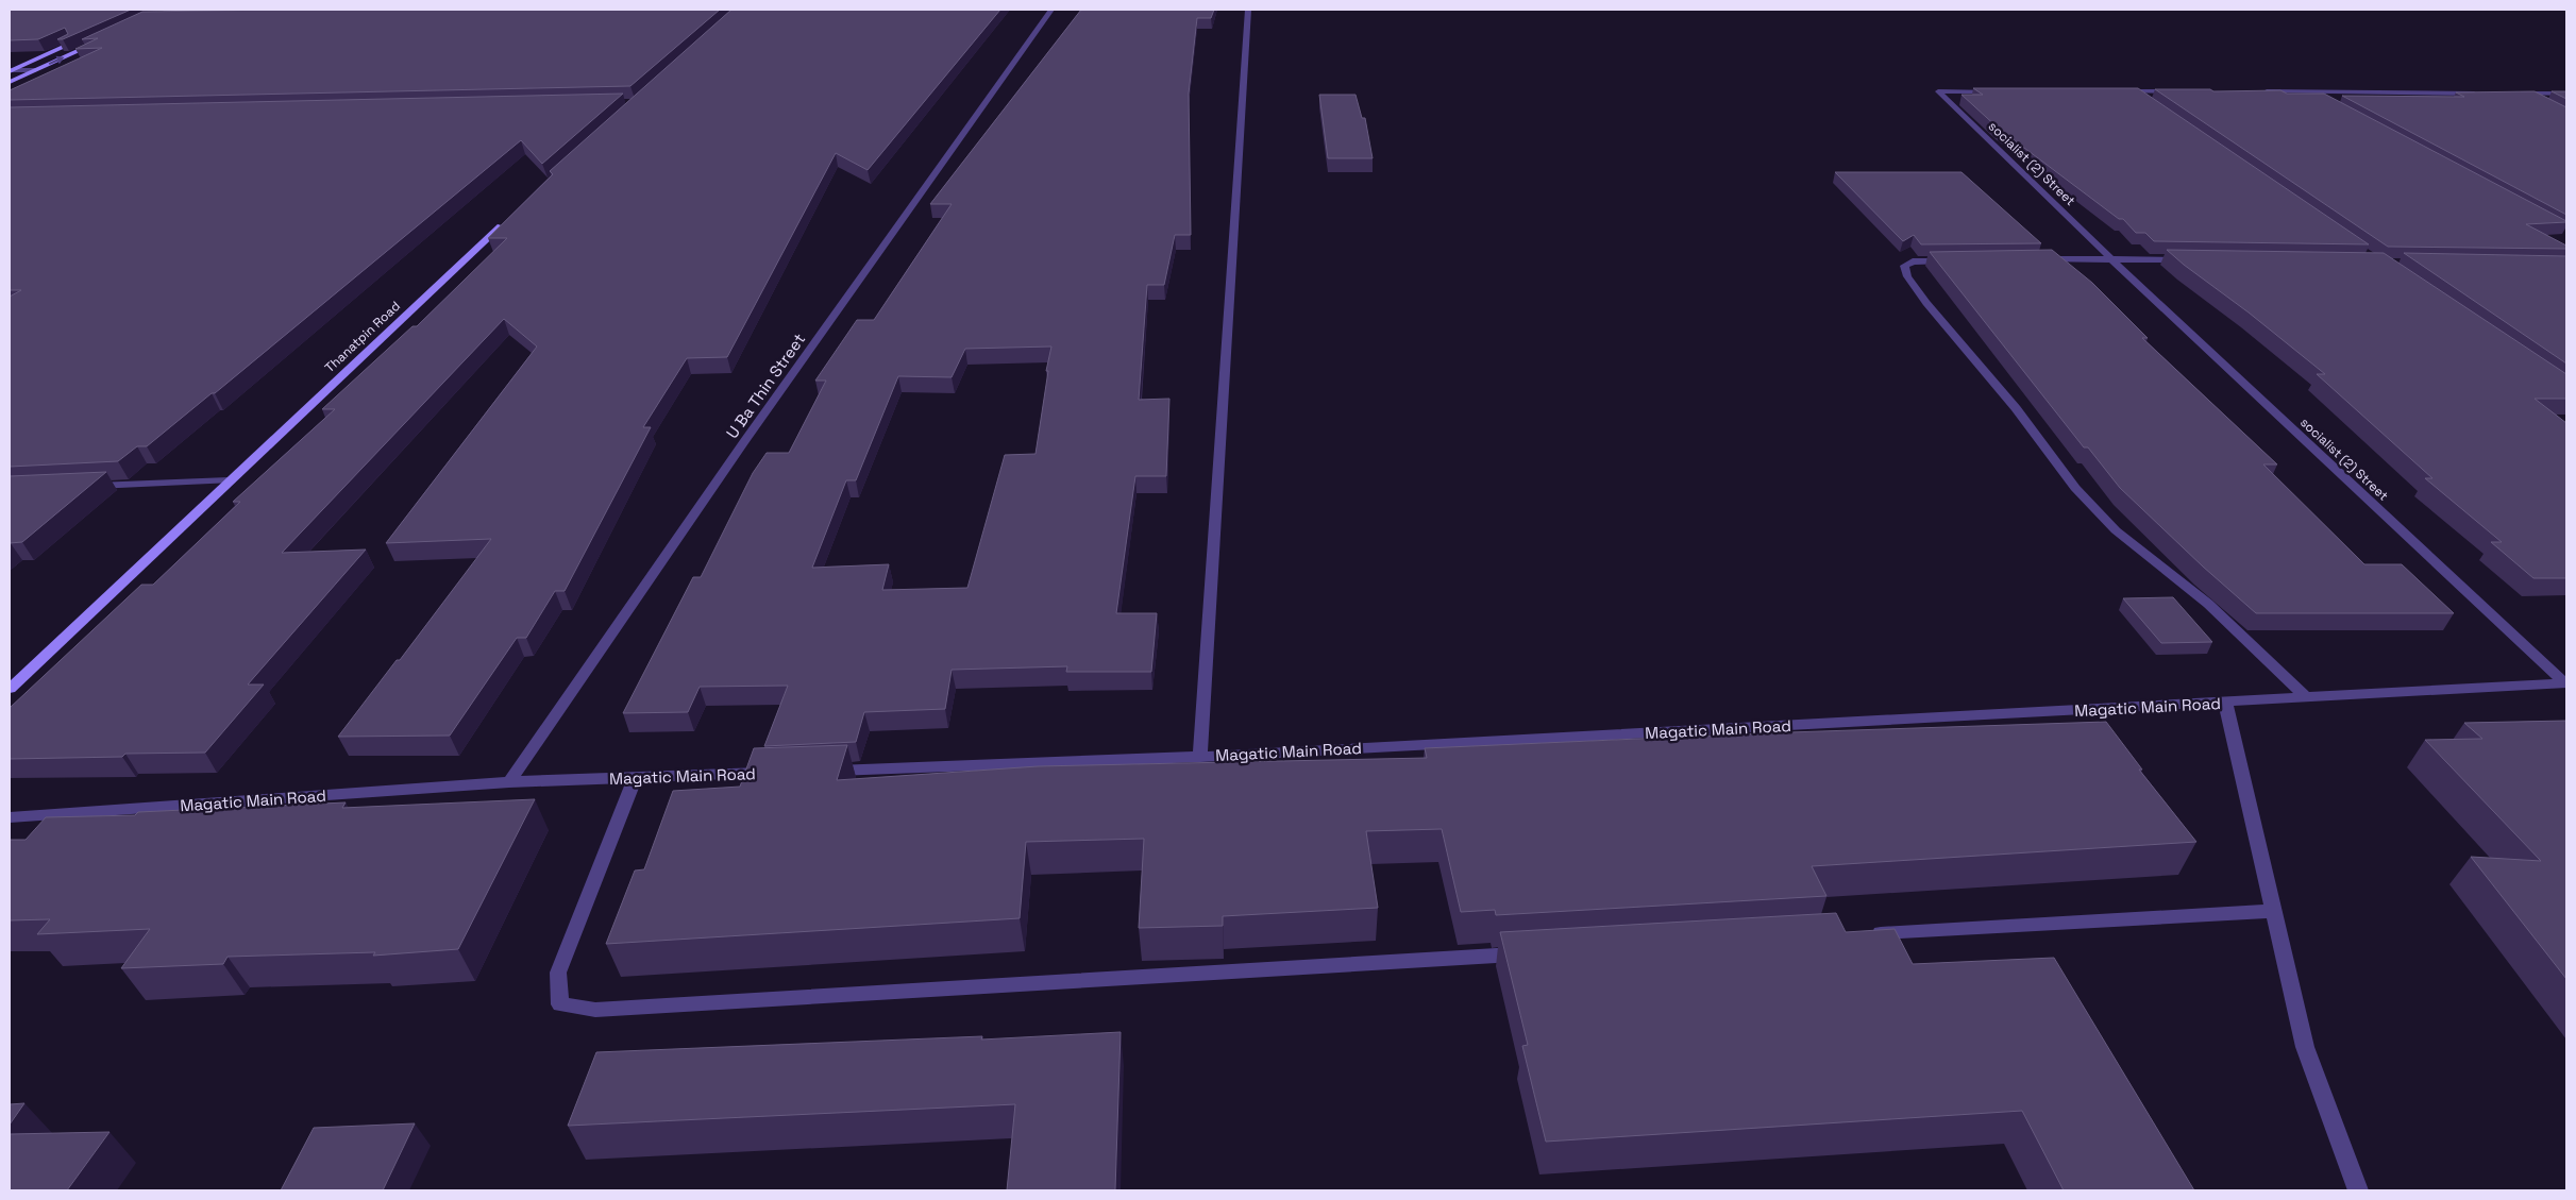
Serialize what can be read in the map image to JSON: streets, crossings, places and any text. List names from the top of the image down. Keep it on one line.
{"streets":{"main road":["Thanatpin Road"],"street":["socialist (2) Street","U Ba Thin Street","Magatic Main Road"]},"crossings":[["socialist (2) Street","Magatic Main Road"],["U Ba Thin Street","Magatic Main Road"]]}
